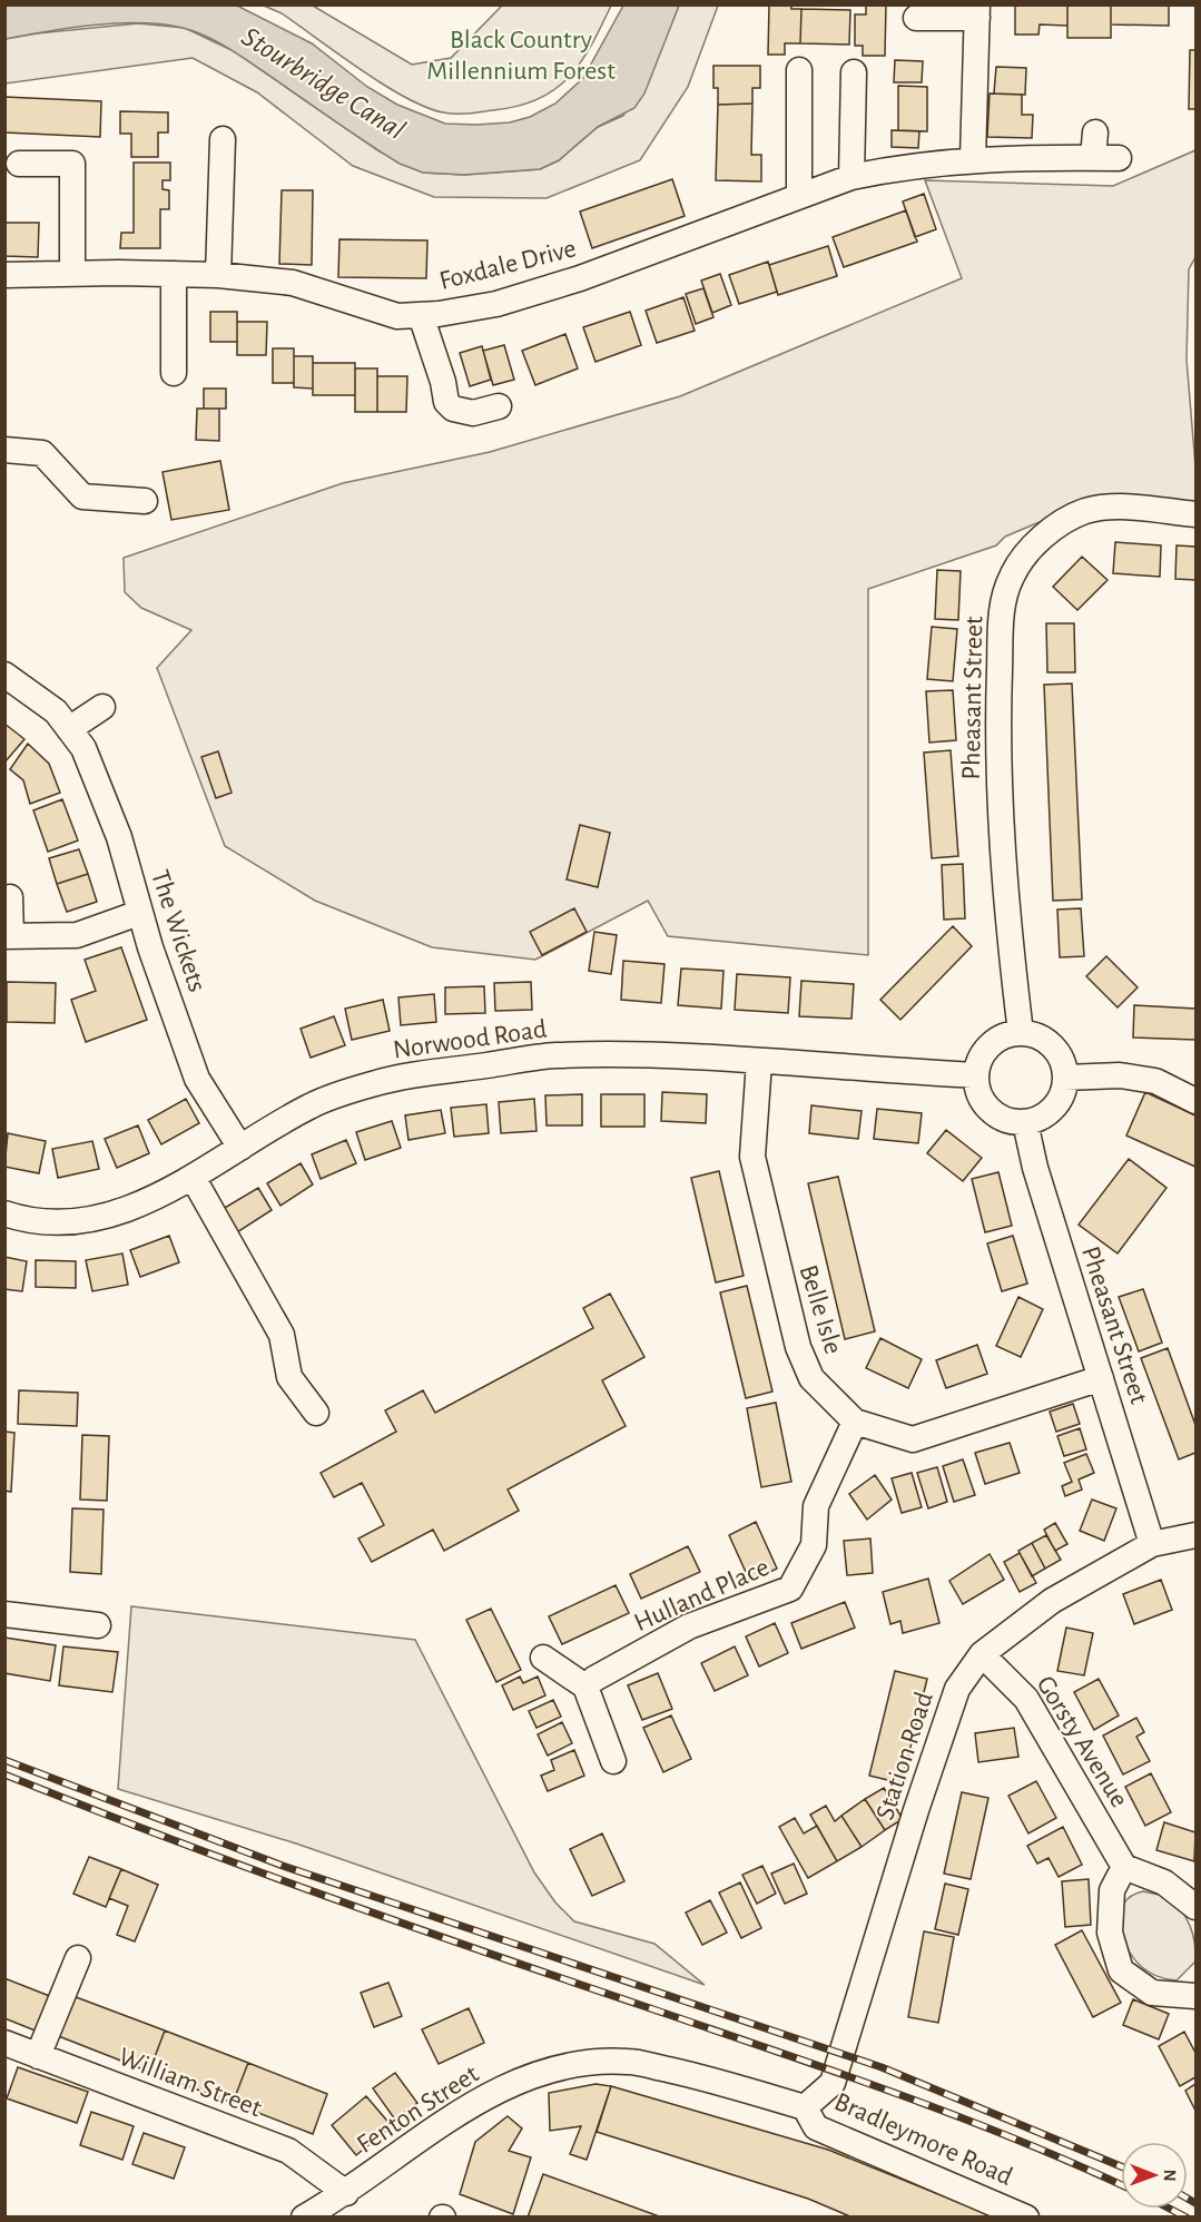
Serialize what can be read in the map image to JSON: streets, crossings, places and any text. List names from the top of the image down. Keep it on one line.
{"streets":{"street":["Foxdale Drive","Pheasant Street","The Wickets","Norwood Road","Belle Isle","Hulland Place","Gorsty Avenue","Station Road","William Street","Fenton Street","Bradleymore Road"]},"crossings":[["Pheasant Street","Norwood Road"],["Pheasant Street","Belle Isle"],["Pheasant Street","Station Road"],["The Wickets","Norwood Road"],["Norwood Road","Belle Isle"],["Belle Isle","Hulland Place"],["Gorsty Avenue","Station Road"],["Station Road","Fenton Street"],["Station Road","Bradleymore Road"],["William Street","Fenton Street"],["Fenton Street","Bradleymore Road"]],"water":["Stourbridge Canal"],"parks":["Black Country Millennium Forest"],"north":"right"}
